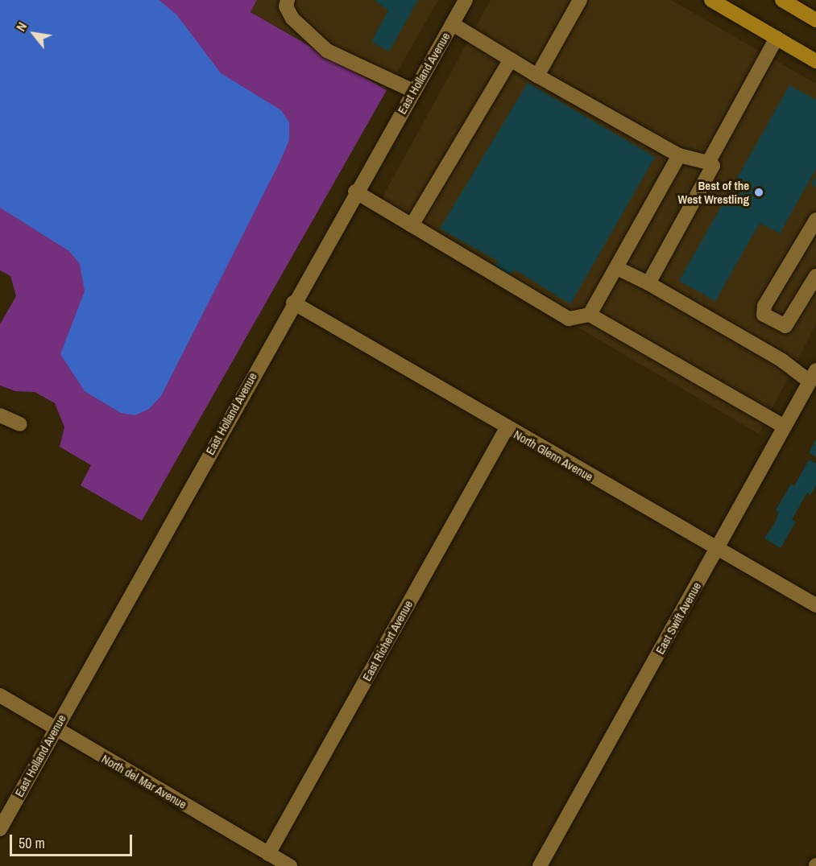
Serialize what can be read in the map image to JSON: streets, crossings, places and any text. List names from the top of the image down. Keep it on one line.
{"streets":{"street":["East Holland Avenue","North Glenn Avenue","East Swift Avenue","East Richert Avenue","North del Mar Avenue"]},"crossings":[["East Holland Avenue","North Glenn Avenue"],["East Holland Avenue","North del Mar Avenue"],["North Glenn Avenue","East Swift Avenue"],["North Glenn Avenue","East Richert Avenue"],["East Richert Avenue","North del Mar Avenue"]],"places":["Best of the West Wrestling"],"scale_bar":"50 m","north":"top left"}
